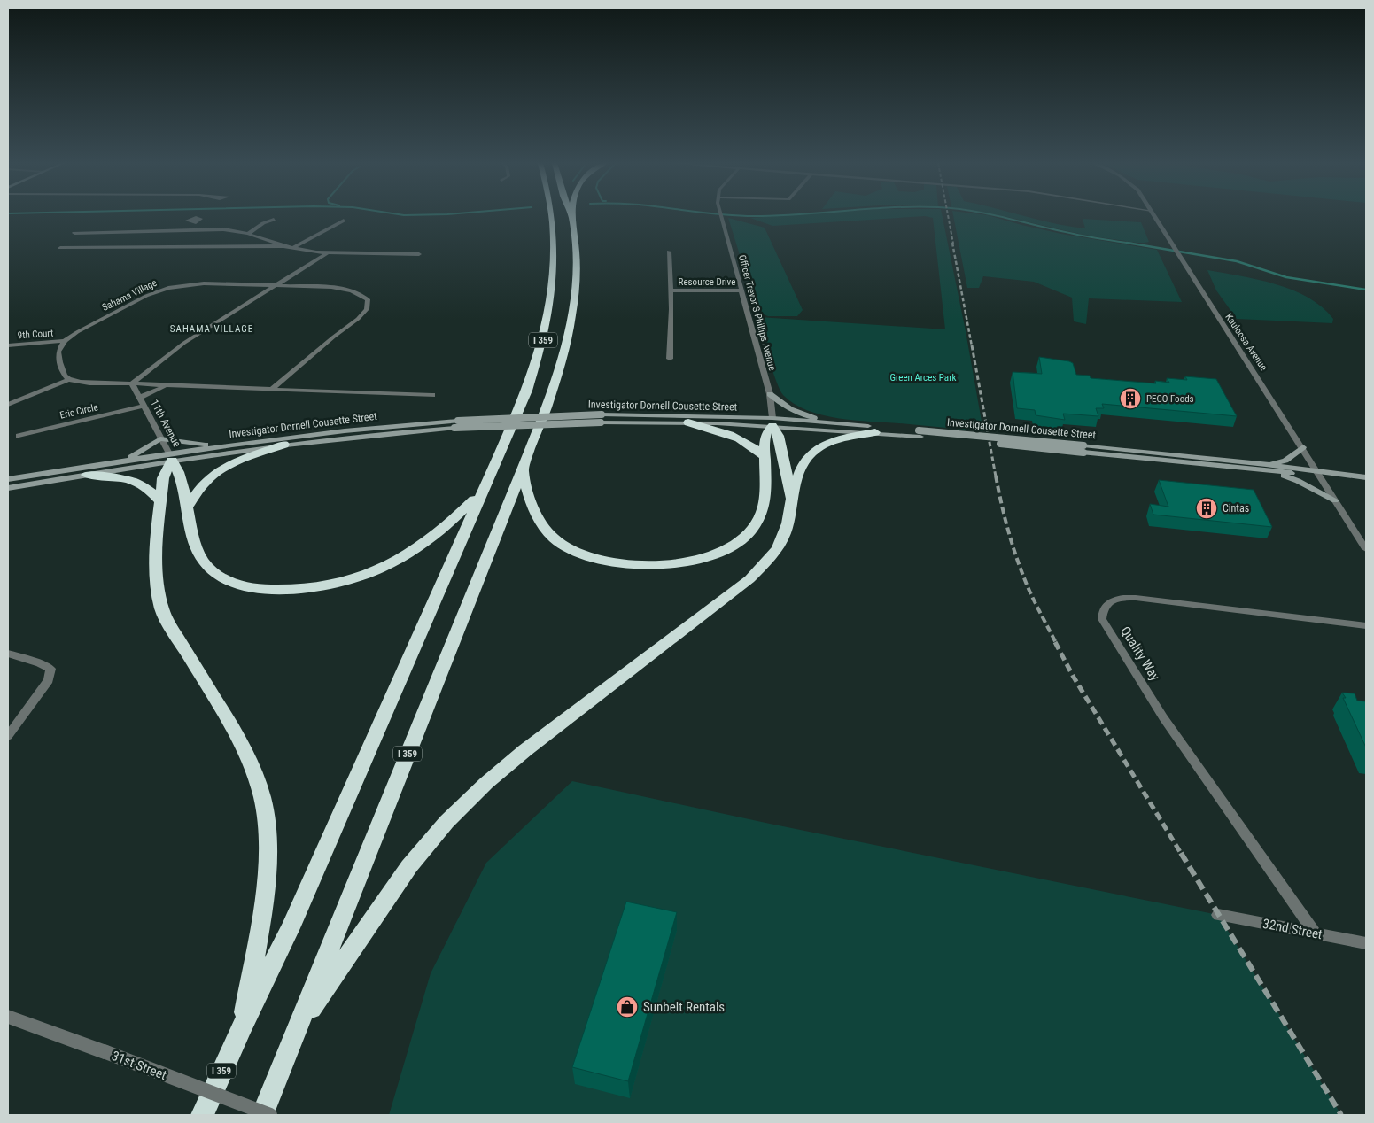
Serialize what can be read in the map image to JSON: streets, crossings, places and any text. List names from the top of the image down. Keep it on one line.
{"streets":{"highway":["I 359"],"main road":["Investigator Dornell Cousette Street"],"street":["Resource Drive","Sahama Village","Officer Trevor S Phillips Avenue","9th Court","Kauloosa Avenue","Eric Circle","11th Avenue","Quality Way","32nd Street","31st Street"]},"crossings":[["Resource Drive","Officer Trevor S Phillips Avenue"],["Sahama Village","9th Court"],["Officer Trevor S Phillips Avenue","Investigator Dornell Cousette Street"],["Kauloosa Avenue","Investigator Dornell Cousette Street"],["Investigator Dornell Cousette Street","11th Avenue"],["Eric Circle","11th Avenue"],["Quality Way","32nd Street"]],"districts":["SAHAMA VILLAGE"],"parks":["Green Arces Park"],"places":{"building":["PECO Foods","Cintas"],"shop":["Sunbelt Rentals"]}}
